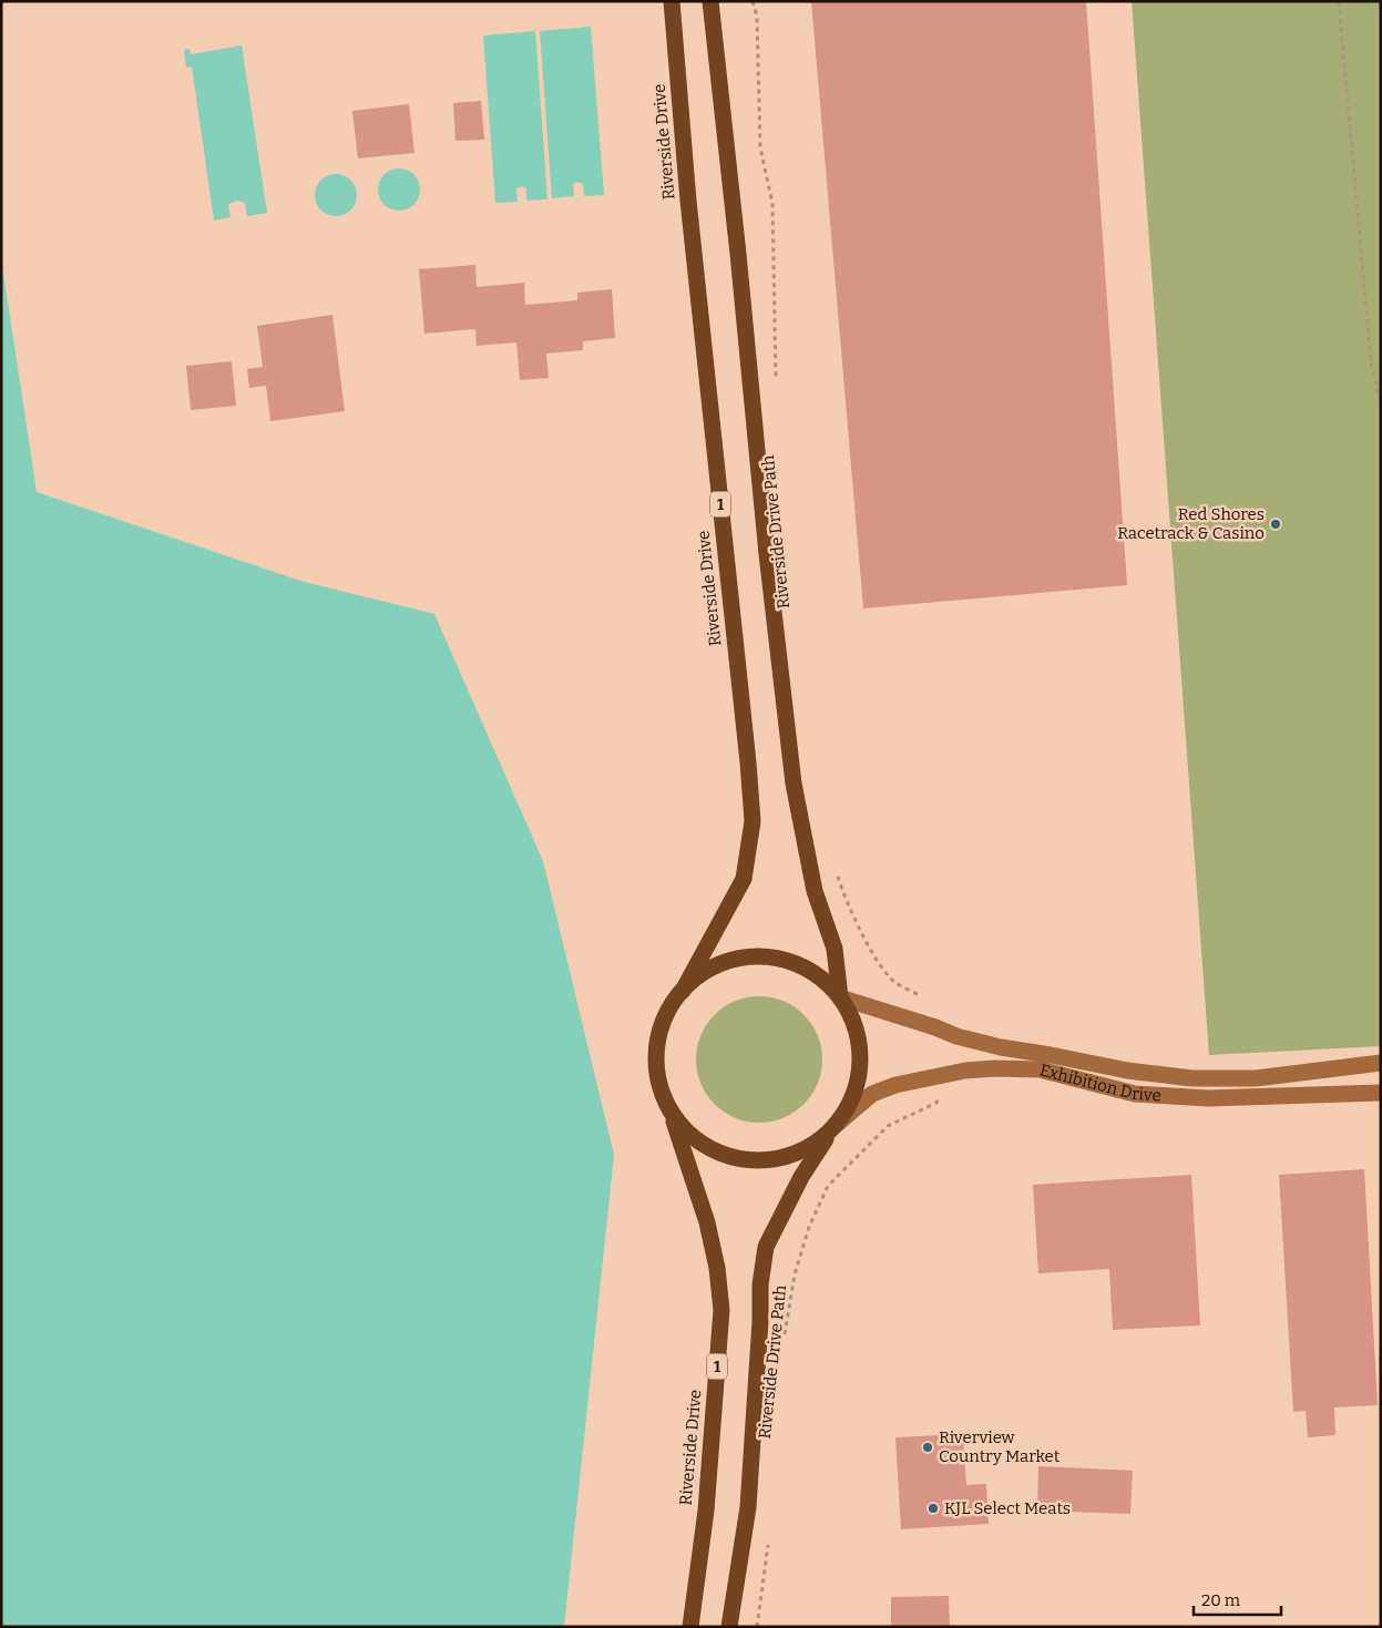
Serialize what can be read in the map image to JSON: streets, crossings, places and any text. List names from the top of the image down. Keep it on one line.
{"streets":{"highway":["Riverside Drive","1"],"street":["Exhibition Drive"],"path":["Riverside Drive Path"]},"places":["Red Shores Racetrack & Casino","Riverview Country Market","KJL Select Meats"],"scale_bar":"20 m"}
